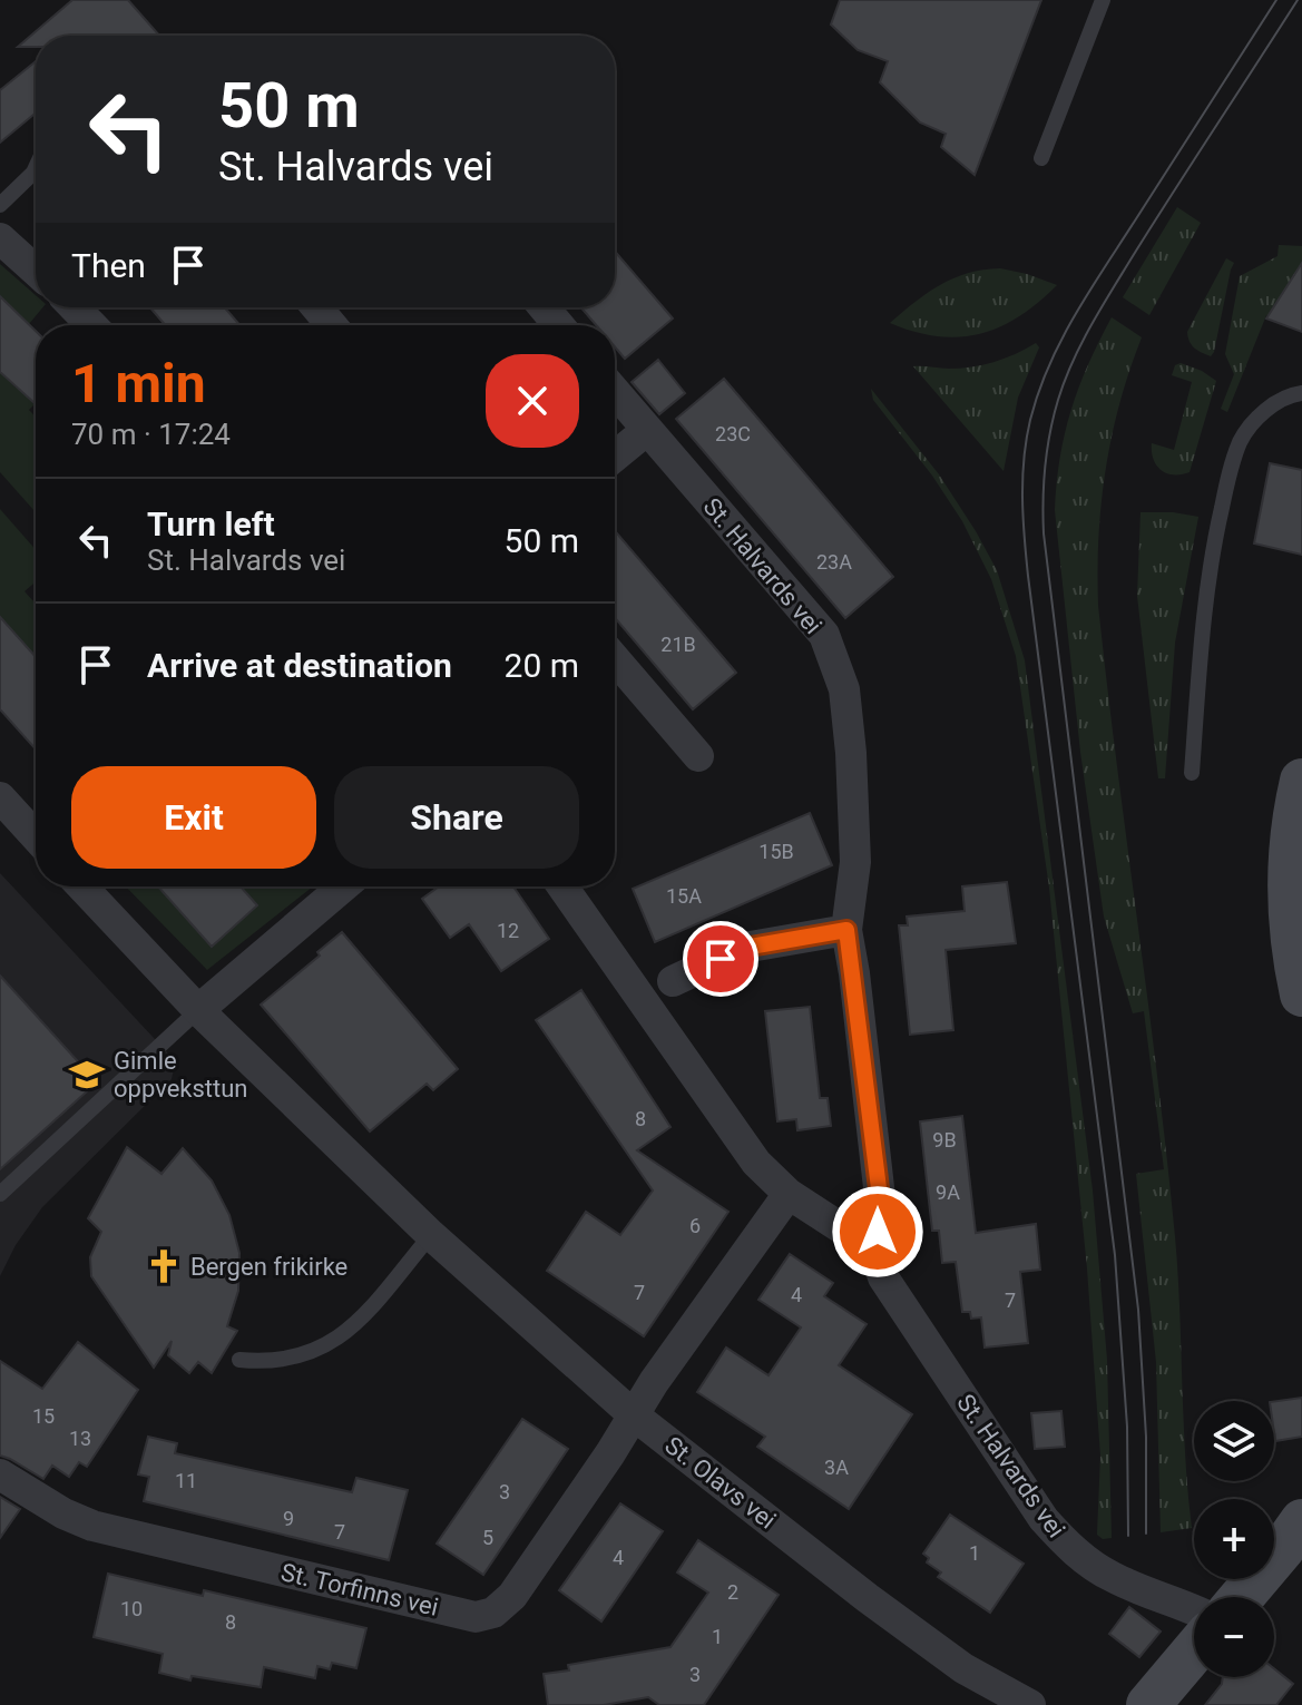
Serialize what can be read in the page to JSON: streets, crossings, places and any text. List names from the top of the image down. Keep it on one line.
{"streets":{"street":["St. Halvards vei","St. Olavs vei","St. Torfinns vei"]},"crossings":[["St. Olavs vei","St. Torfinns vei"]],"places":{"school or university":["Gimle oppveksttun"],"church":["Bergen frikirke"]},"house_numbers":["23C","23A","21B","15B","15A","12","8","9B","9A","6","7","4","7","15","13","3A","11","3","9","7","5","1","4","2","10","8","1","3"],"page":{"turn":["50 m","St. Halvards vei"],"then":"Then","heading":["1 min","70 m · 17:24"],"list":[{"name":"Turn left","note":"St. Halvards vei","value":"50 m"},{"name":"Arrive at destination","value":"20 m"}],"buttons":["Exit","Share"],"map_buttons":["+","−"]}}
